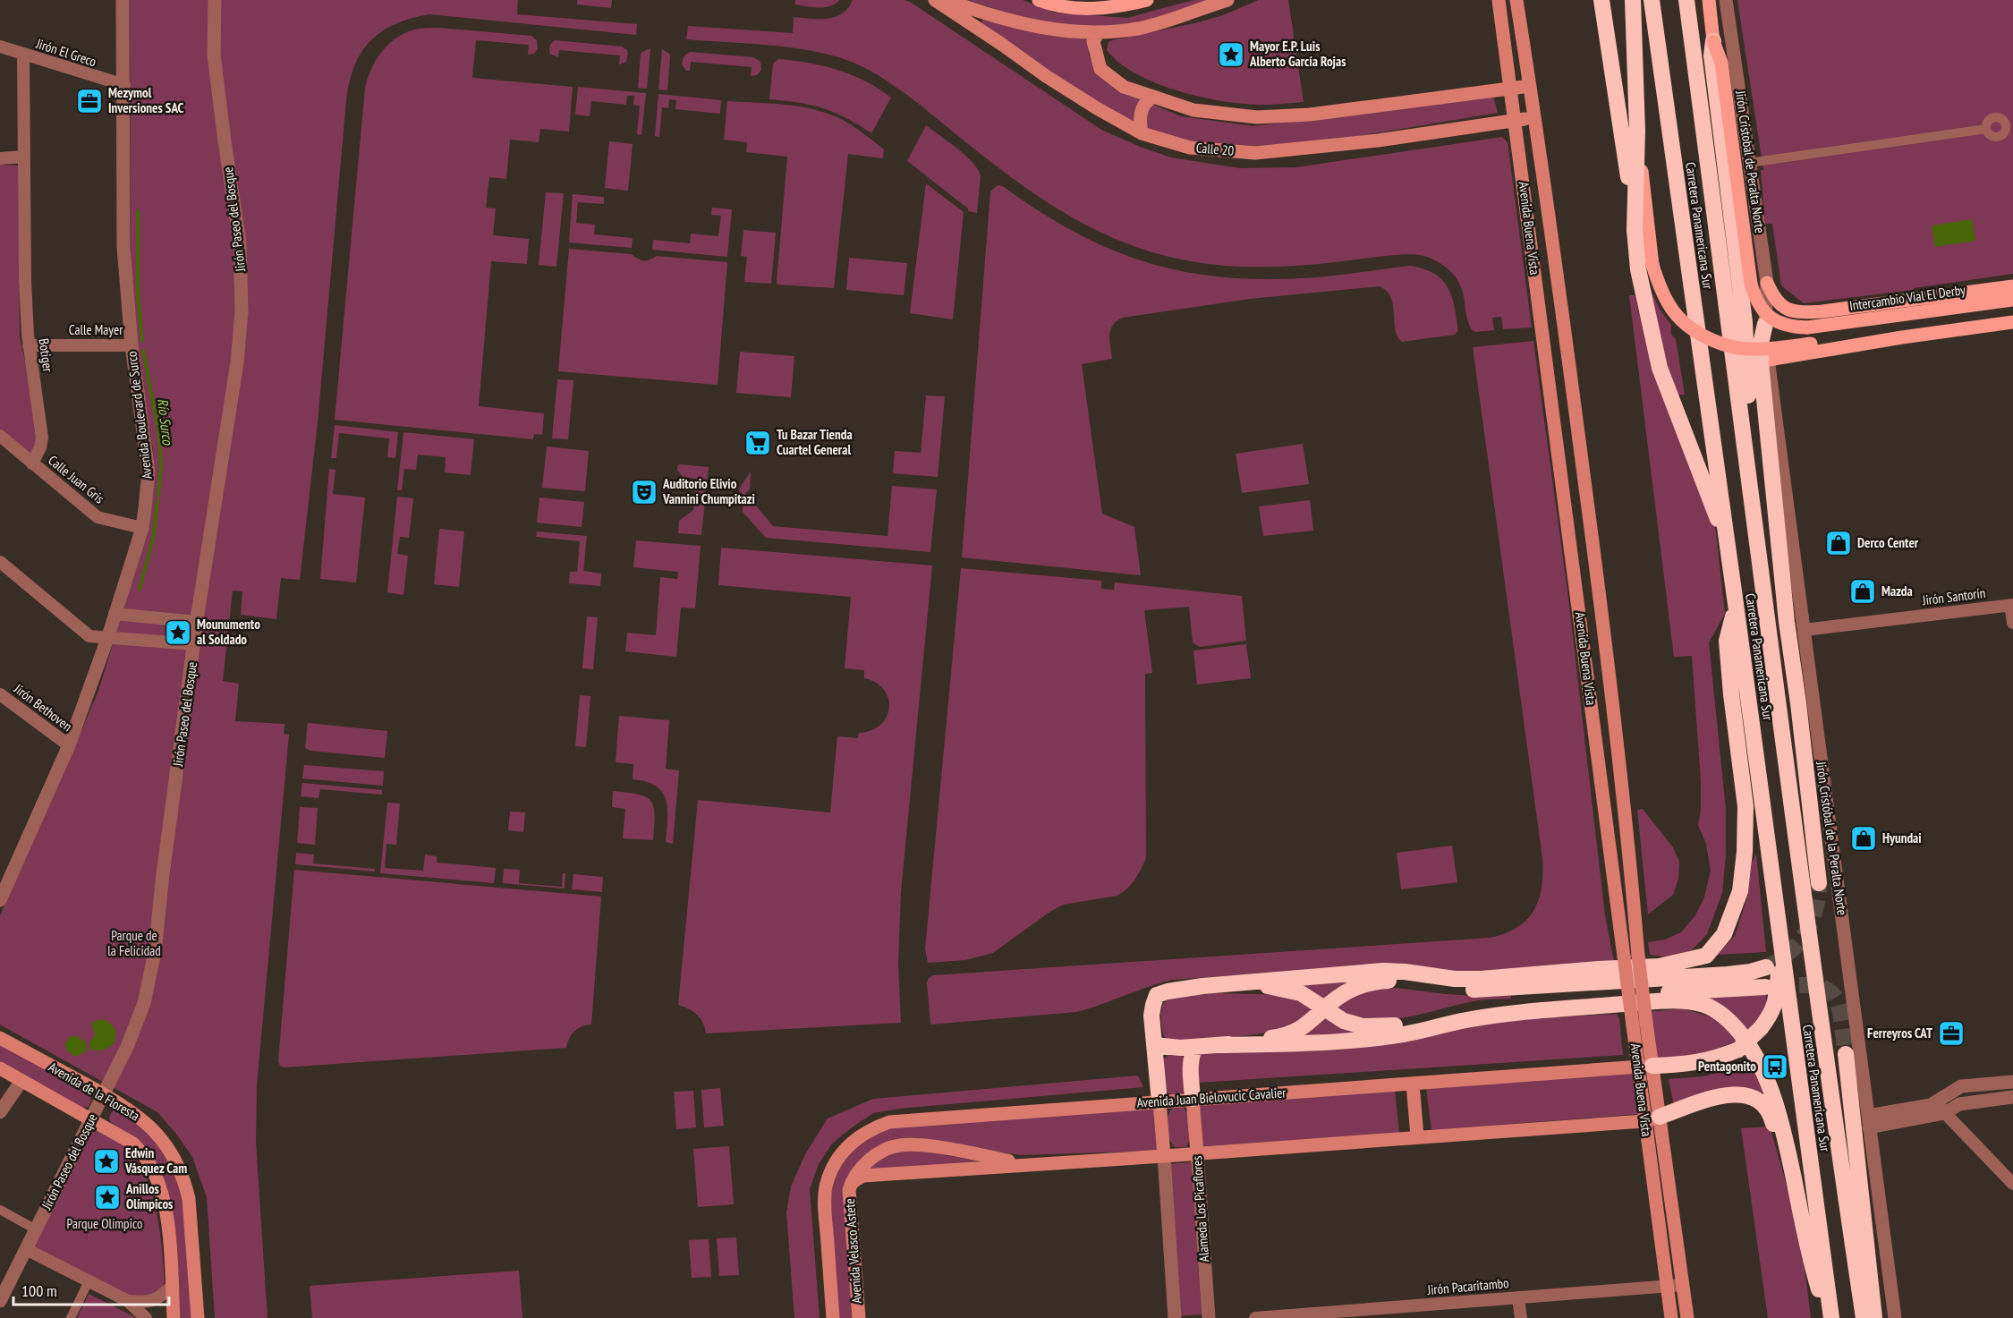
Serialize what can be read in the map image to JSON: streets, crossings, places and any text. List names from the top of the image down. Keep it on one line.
{"streets":{"highway":["Carretera Panamericana Sur"],"main road":["Calle 20","Avenida Buena Vista","Intercambio Vial El Derby","Avenida de la Floresta","Avenida Juan Bielovucic Cavalier","Alameda Los Picaflores","Avenida Velasco Astete"],"street":["Jirón El Greco","Jirón Cristobal de Peralta Norte","Jirón Paseo del Bosque","Calle Mayer","Botiger","Avenida Boulevard de Surco","Calle Juan Gris","Jirón Santorín","Jirón Bethoven","Jirón Cristóbal de la Peralta Norte","Jirón Pacaritambo"]},"crossings":[["Jirón El Greco","Botiger"],["Jirón El Greco","Avenida Boulevard de Surco"],["Calle 20","Avenida Buena Vista"],["Jirón Cristobal de Peralta Norte","Jirón Cristóbal de la Peralta Norte"],["Jirón Paseo del Bosque","Avenida de la Floresta"],["Avenida Buena Vista","Avenida Juan Bielovucic Cavalier"],["Avenida Buena Vista","Jirón Pacaritambo"],["Calle Mayer","Botiger"],["Calle Mayer","Avenida Boulevard de Surco"],["Botiger","Calle Juan Gris"],["Avenida Boulevard de Surco","Calle Juan Gris"],["Avenida Boulevard de Surco","Jirón Bethoven"],["Jirón Santorín","Jirón Cristóbal de la Peralta Norte"],["Avenida Juan Bielovucic Cavalier","Alameda Los Picaflores"],["Avenida Juan Bielovucic Cavalier","Avenida Velasco Astete"]],"water":["Río Surco"],"parks":["Parque de la Felicidad","Parque Olímpico"],"places":{"place":["Mayor E.P. Luis Alberto García Rojas","Mounumento al Soldado","Edwin Vásquez Cam","Anillos Olímpicos"],"office":["Mezymol Inversiones SAC","Ferreyros CAT"],"supermarket":["Tu Bazar Tienda Cuartel General"],"theatre":["Auditorio Elivio Vannini Chumpitazi"],"shop":["Derco Center","Mazda","Hyundai"],"bus stop":["Pentagonito"]},"scale_bar":"100 m"}
